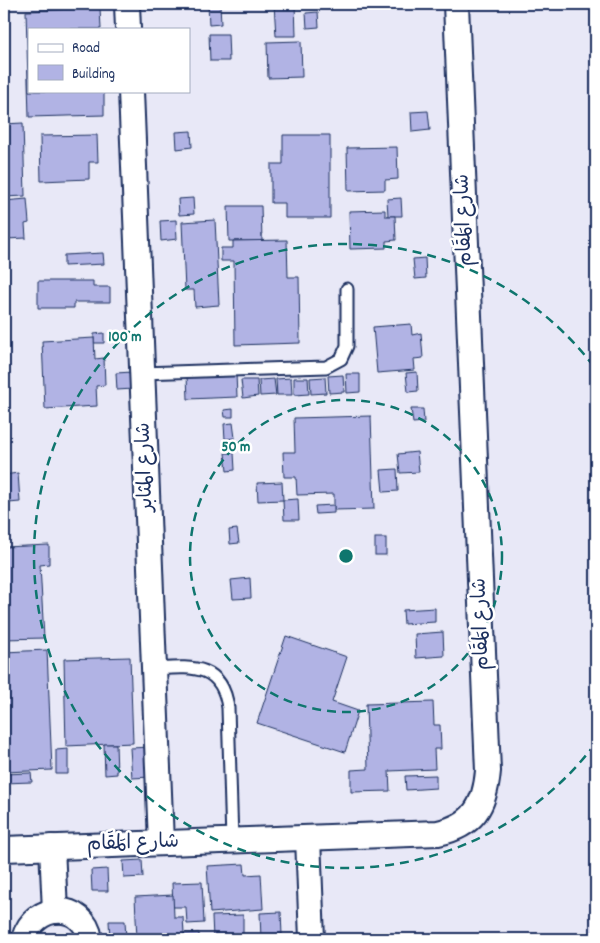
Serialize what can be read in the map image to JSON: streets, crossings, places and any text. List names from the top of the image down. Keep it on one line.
{"streets":{"street":["شارع المَقَام","شارع المثابر"]},"crossings":[["شارع المَقَام","شارع المثابر"]],"legend":["Road","Building"],"rings":["100 m","50 m"]}
